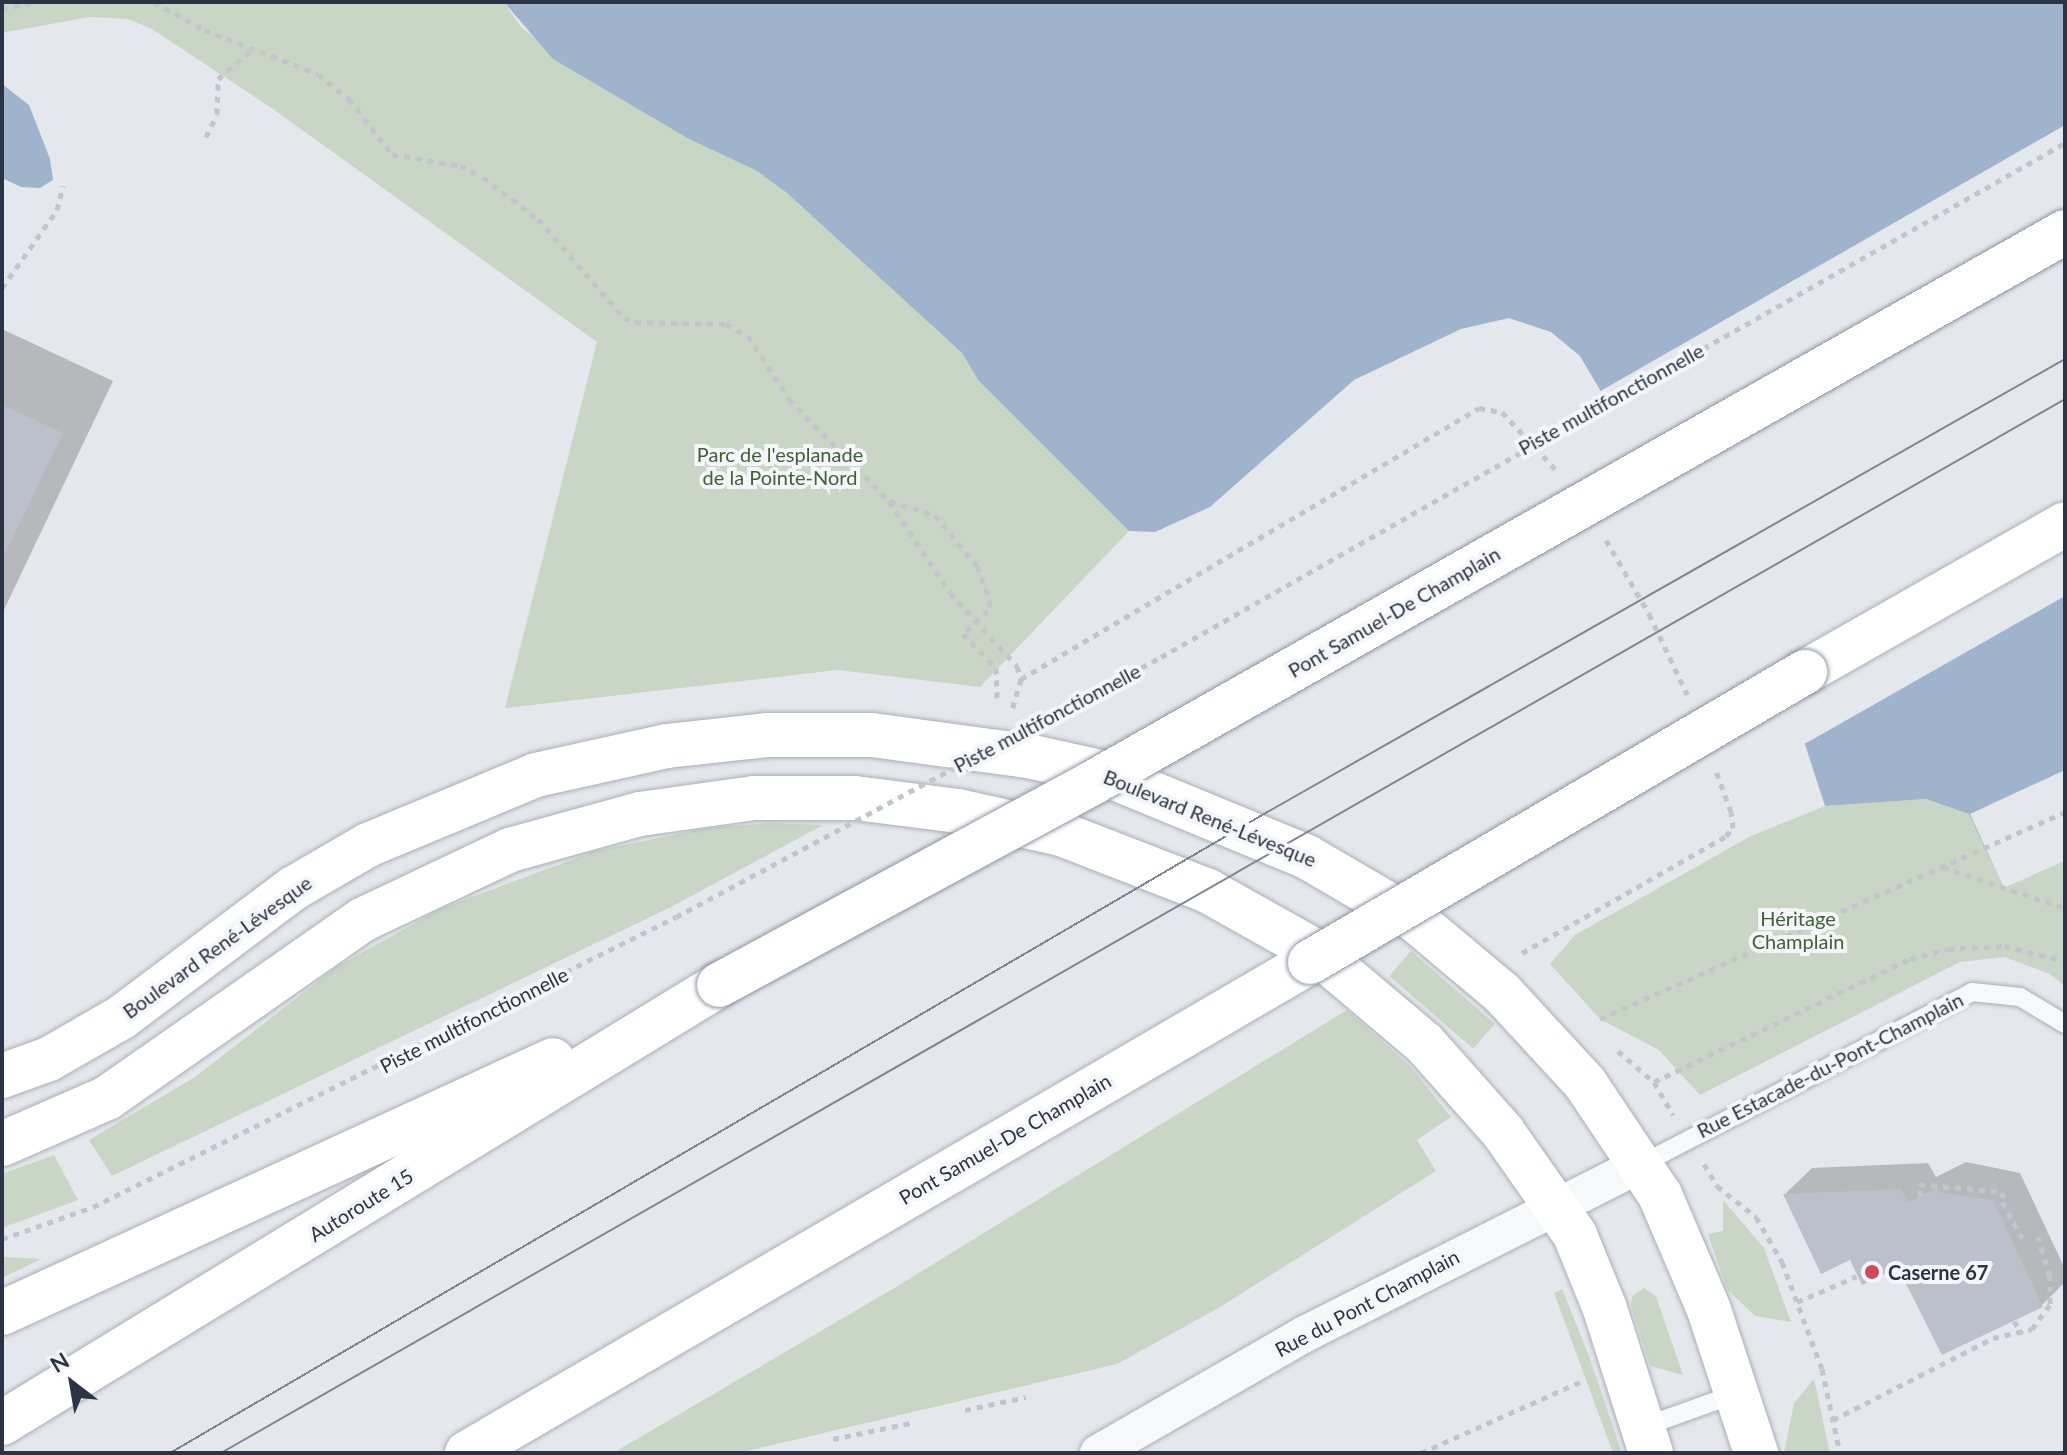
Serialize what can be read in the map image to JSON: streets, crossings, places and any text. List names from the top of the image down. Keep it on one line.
{"streets":{"main road":["Pont Samuel-De Champlain","Boulevard René-Lévesque","Autoroute 15"],"street":["Rue du Pont Champlain"],"lane":["Rue Estacade-du-Pont-Champlain"],"path":["Piste multifonctionnelle"]},"crossings":[["Pont Samuel-De Champlain","Autoroute 15"],["Boulevard René-Lévesque","Rue Estacade-du-Pont-Champlain"],["Boulevard René-Lévesque","Rue du Pont Champlain"],["Rue Estacade-du-Pont-Champlain","Rue du Pont Champlain"]],"parks":["Parc de l'esplanade de la Pointe-Nord","Héritage Champlain"],"places":["Caserne 67"],"north":"top left"}
